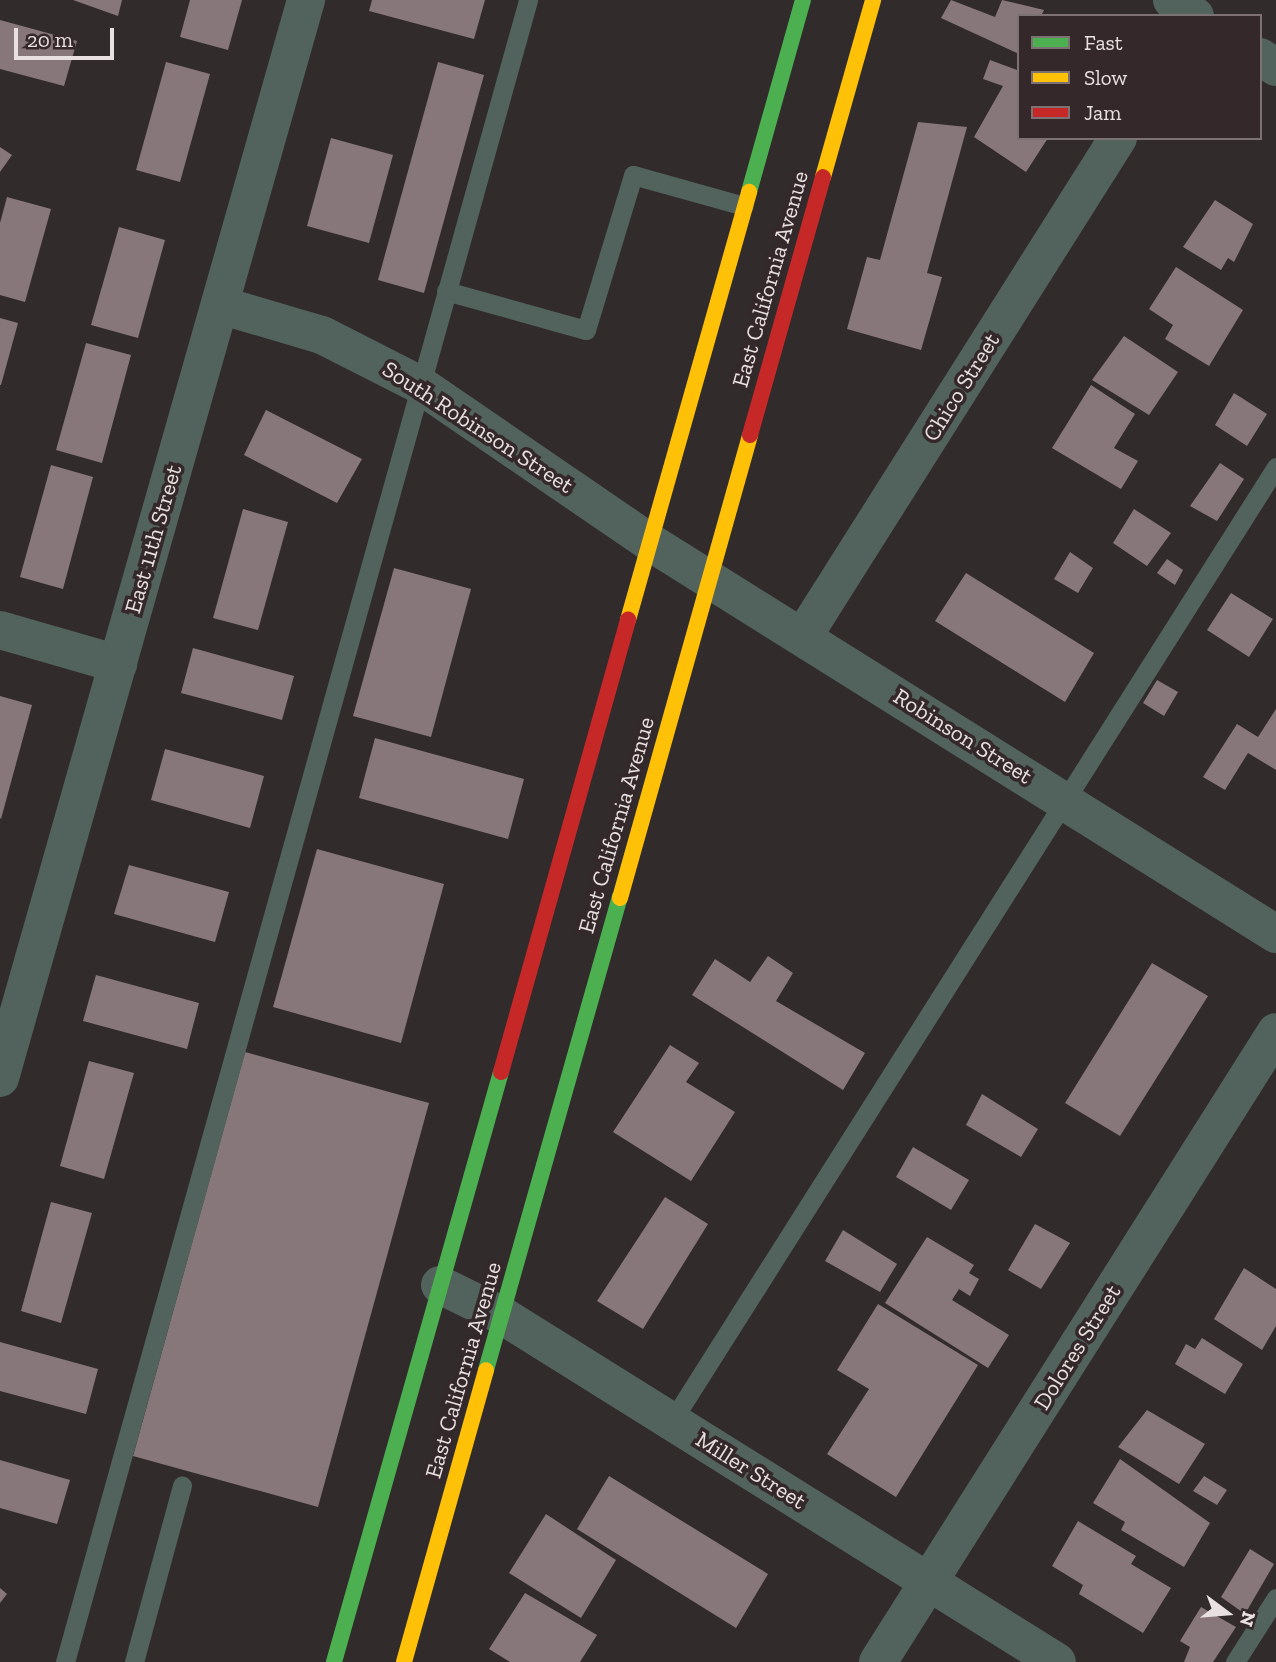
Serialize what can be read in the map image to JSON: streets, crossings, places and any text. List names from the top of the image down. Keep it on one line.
{"streets":{"main road":["East California Avenue"],"street":["Chico Street","South Robinson Street","East 11th Street","Robinson Street","Dolores Street","Miller Street"]},"crossings":[["East California Avenue","South Robinson Street"],["East California Avenue","Robinson Street"],["East California Avenue","Miller Street"],["Chico Street","Robinson Street"],["South Robinson Street","East 11th Street"],["South Robinson Street","Robinson Street"],["Dolores Street","Miller Street"]],"legend":["Fast","Slow","Jam"],"scale_bar":"20 m","north":"right"}
